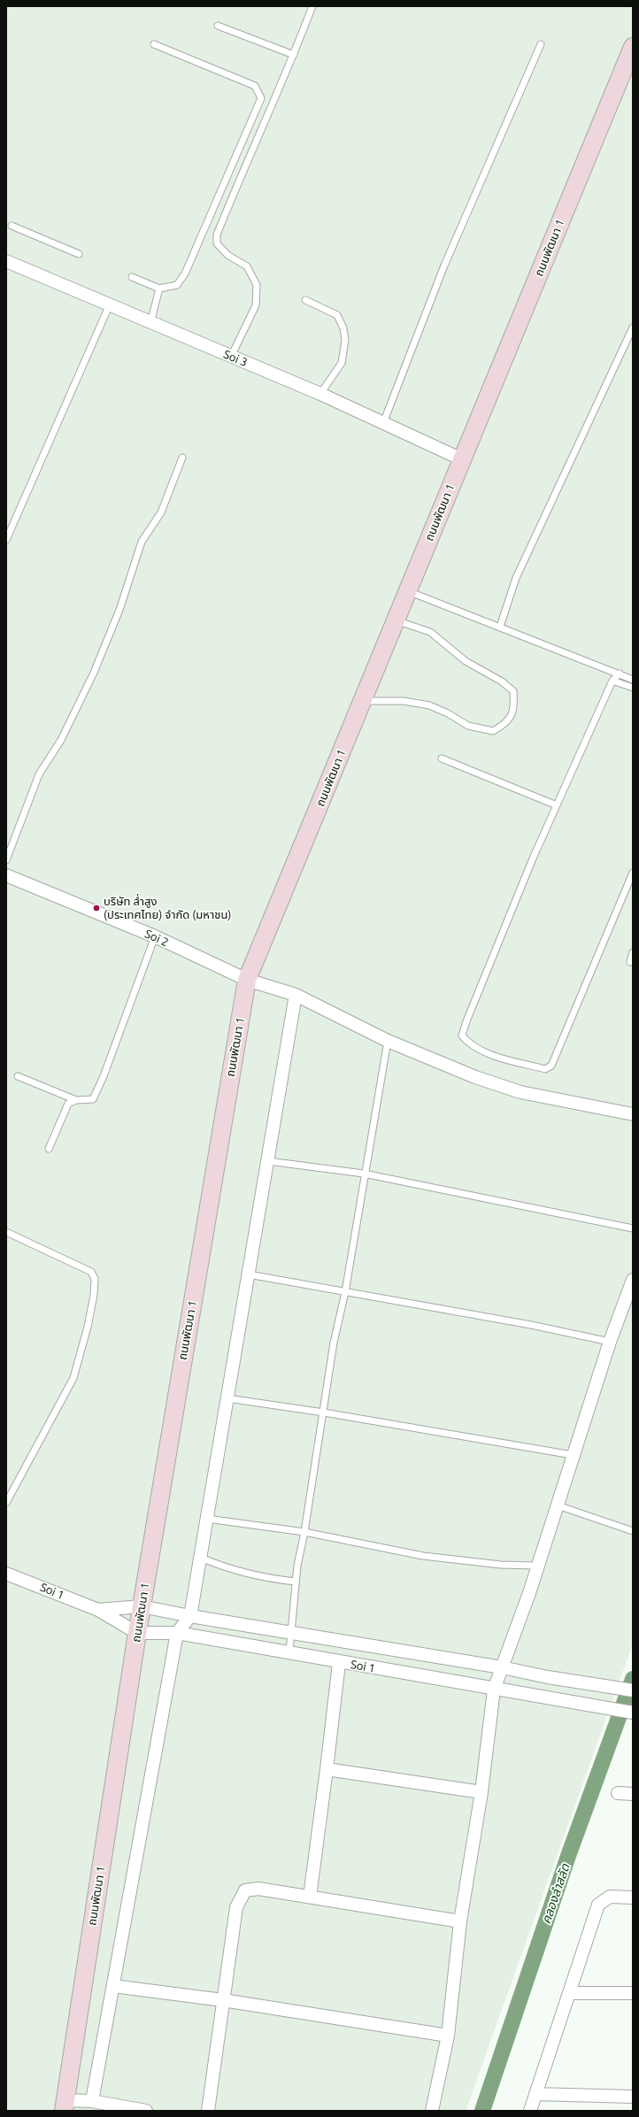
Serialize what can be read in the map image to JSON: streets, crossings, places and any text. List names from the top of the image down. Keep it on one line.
{"streets":{"main road":["ถนนพัฒนา 1"],"street":["Soi 3","Soi 2","Soi 1"]},"crossings":[["ถนนพัฒนา 1","Soi 3"],["ถนนพัฒนา 1","Soi 2"],["ถนนพัฒนา 1","Soi 1"]],"water":["คลองลำสลัด"],"places":["บริษัท ล่ำสูง (ประเทศไทย) จำกัด (มหาชน)"]}
